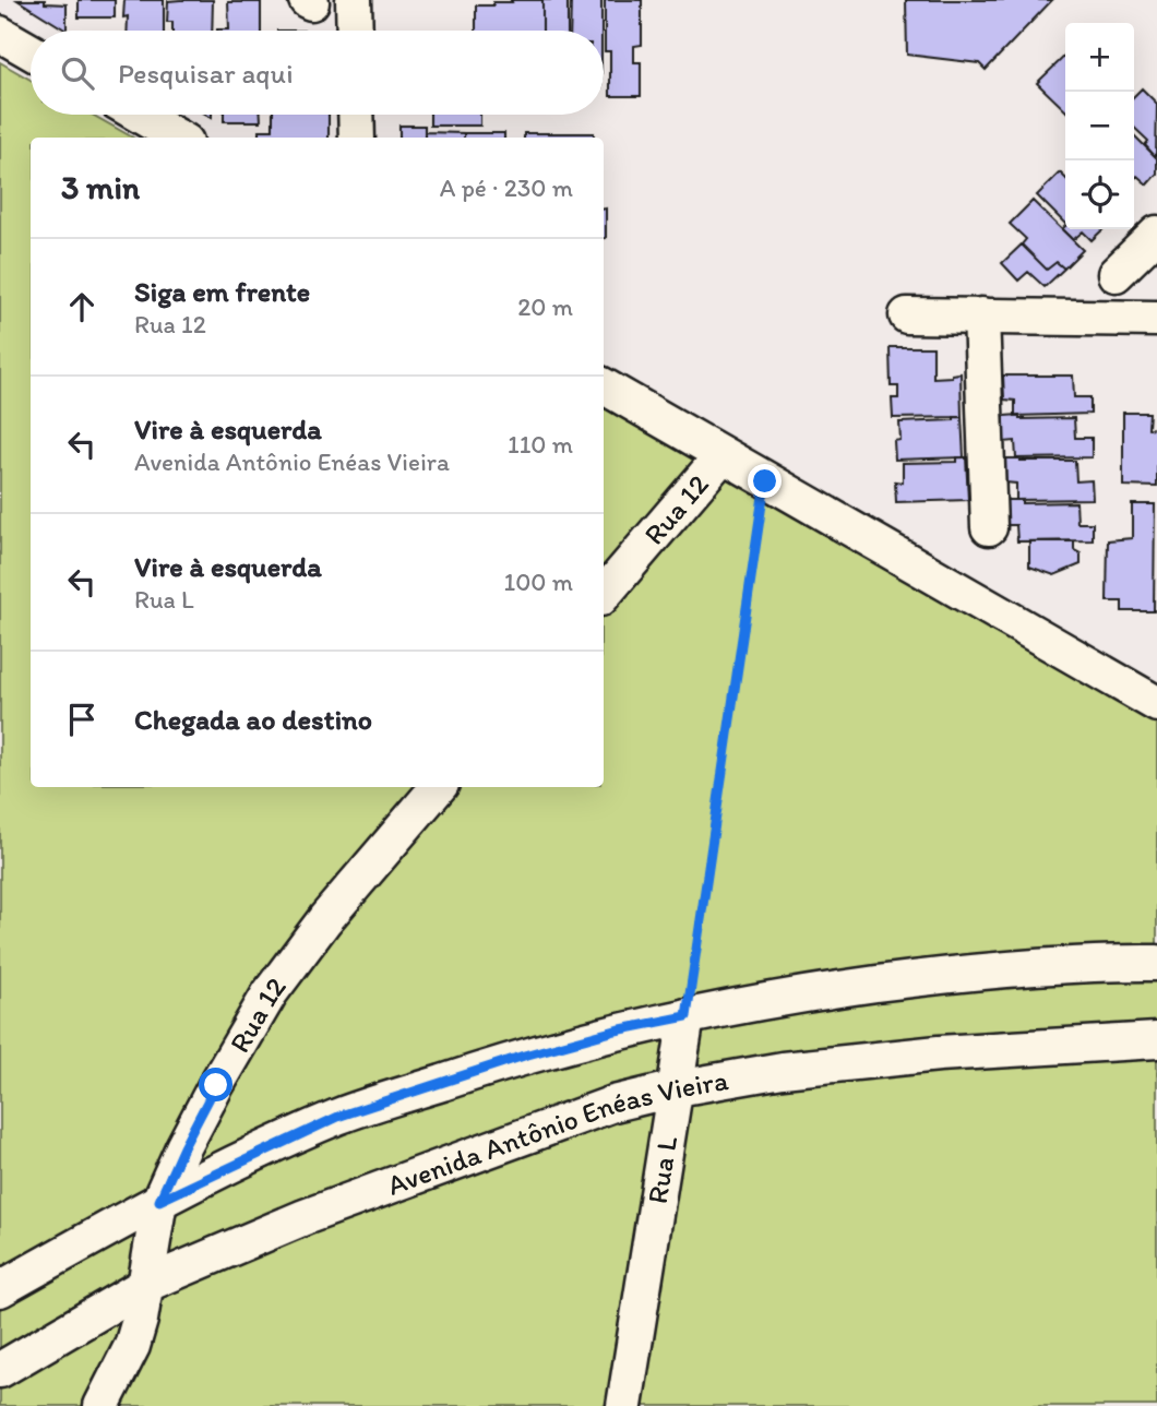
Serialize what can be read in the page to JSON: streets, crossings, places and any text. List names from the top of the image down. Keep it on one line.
{"streets":{"street":["Rua 12","Avenida Antônio Enéas Vieira","Rua L"]},"crossings":[["Rua 12","Avenida Antônio Enéas Vieira"],["Avenida Antônio Enéas Vieira","Rua L"]],"page":{"map_buttons":["+","−"],"search":"Pesquisar aqui","heading":["3 min","A pé · 230 m"],"list":[["Siga em frente","Rua 12","20 m"],["Vire à esquerda","Avenida Antônio Enéas Vieira","110 m"],["Vire à esquerda","Rua L","100 m"],"Chegada ao destino"]}}
